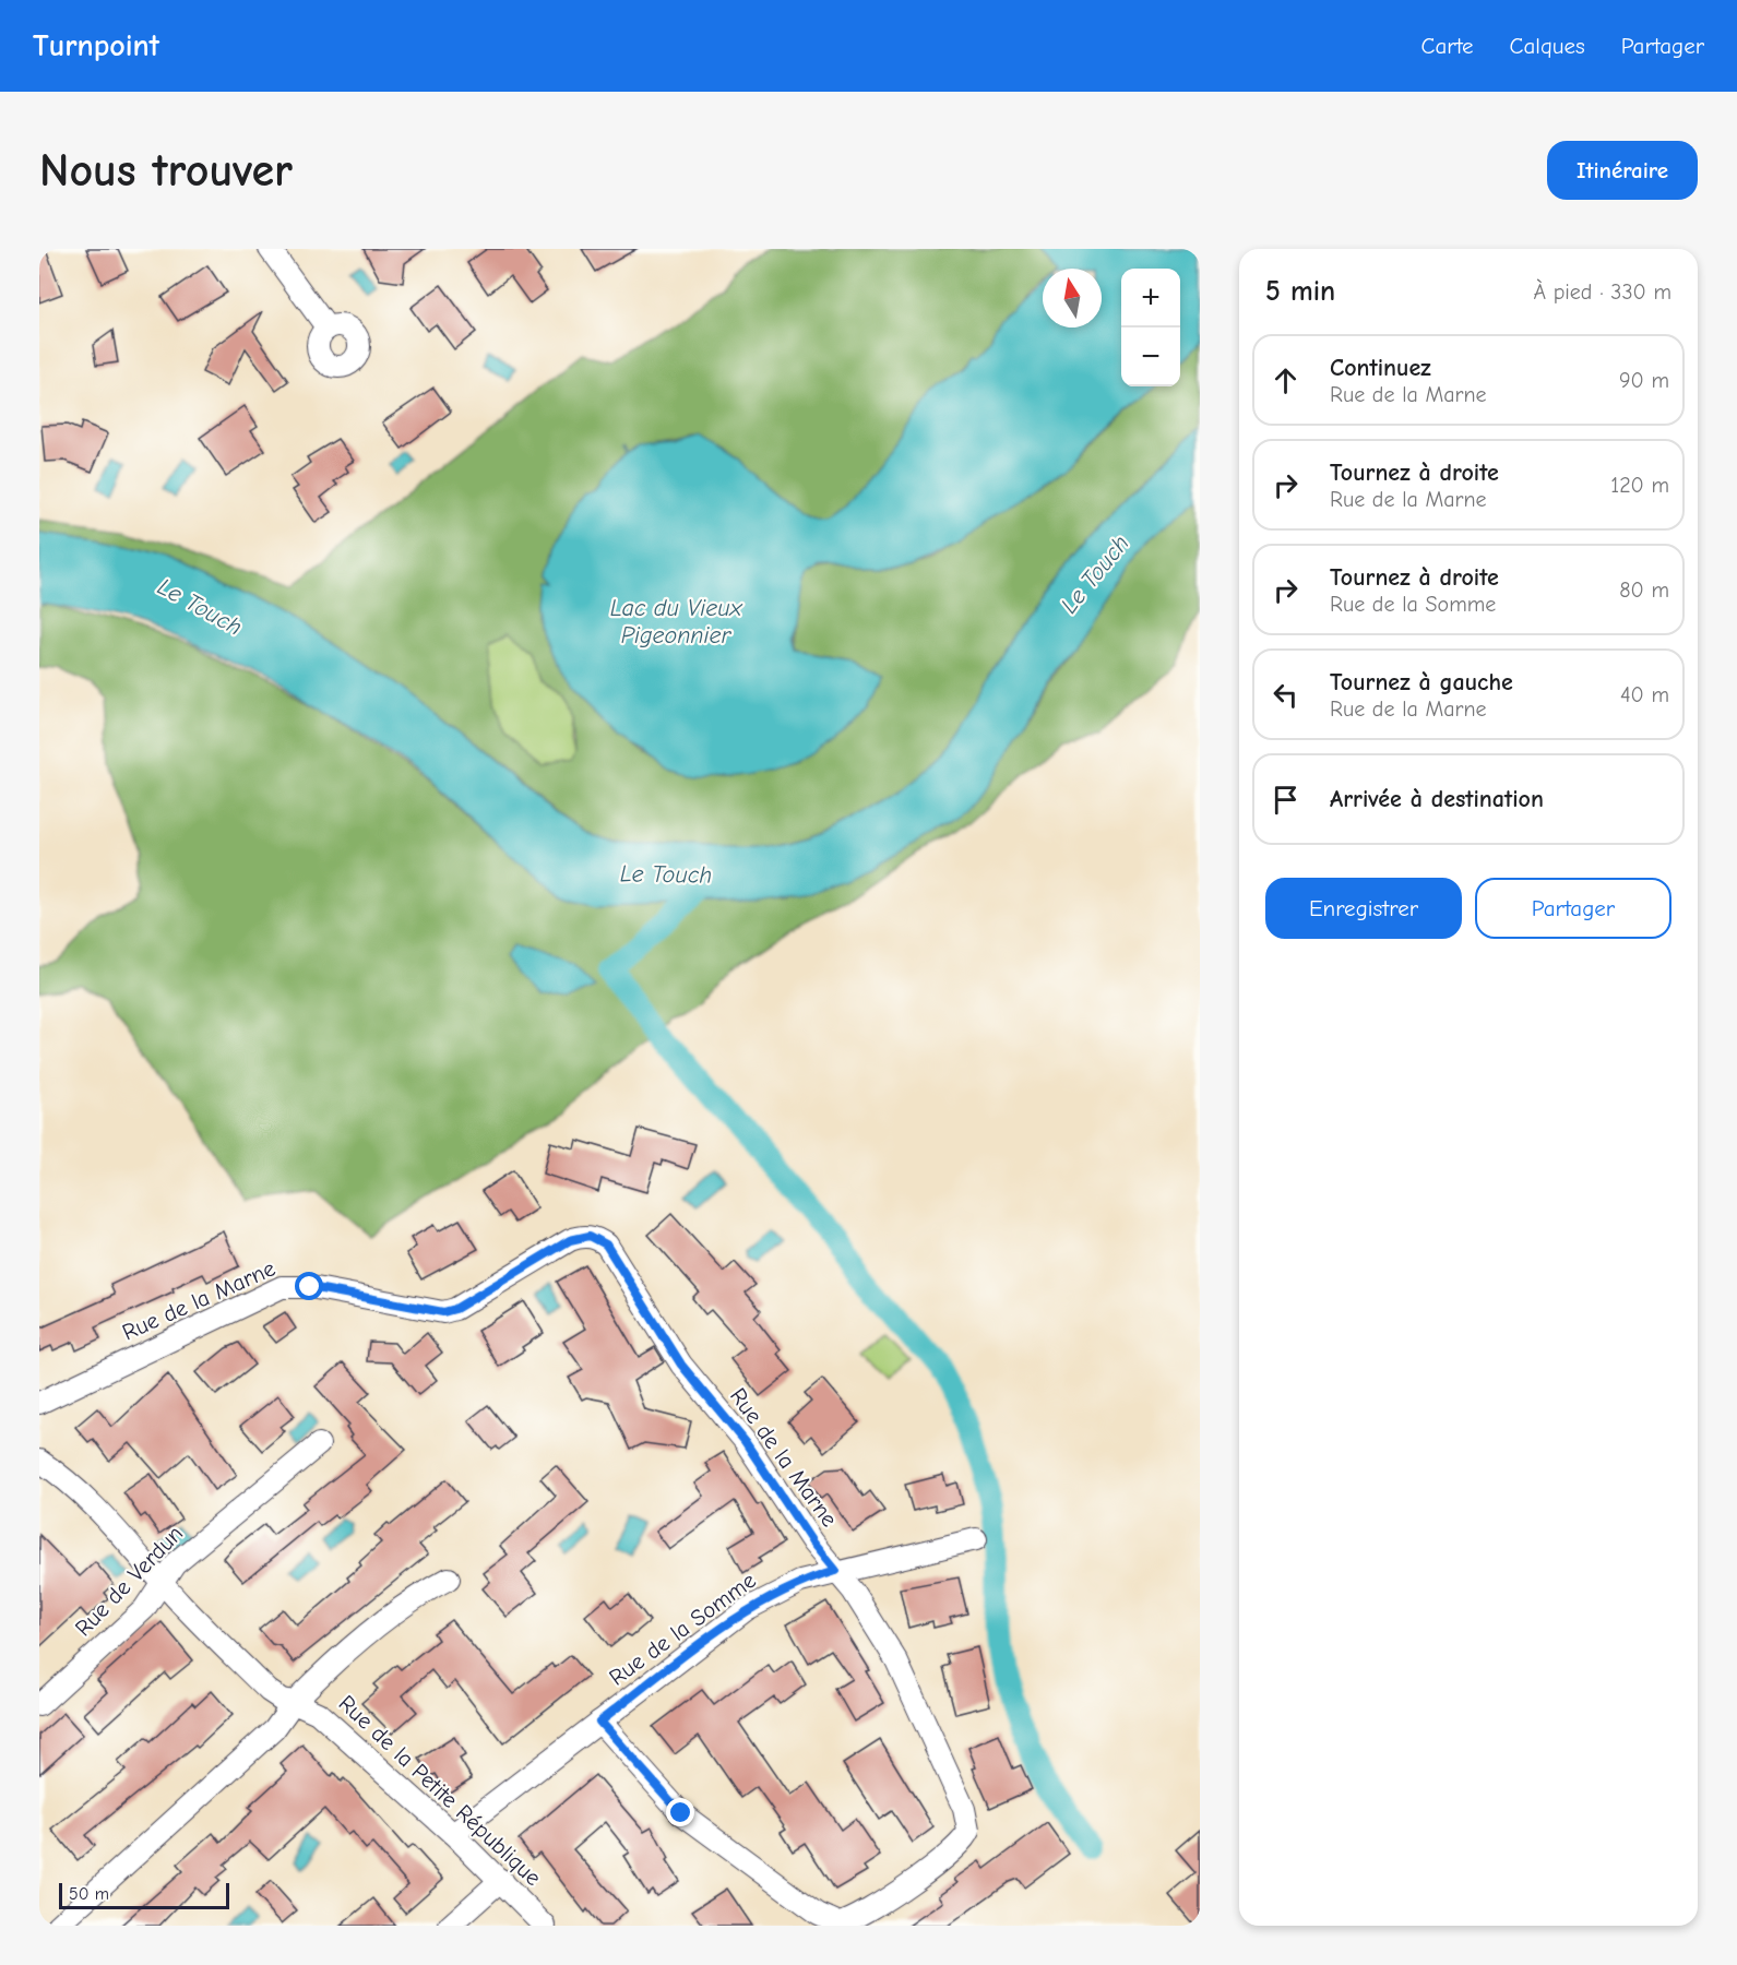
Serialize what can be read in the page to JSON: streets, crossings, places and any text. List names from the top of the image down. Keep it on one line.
{"streets":{"street":["Rue de la Marne","Rue de Verdun","Rue de la Somme","Rue de la Petite République"]},"crossings":[["Rue de la Marne","Rue de la Somme"],["Rue de Verdun","Rue de la Petite République"],["Rue de la Somme","Rue de la Petite République"]],"water":["Le Touch","Lac du Vieux Pigeonnier"],"scale_bar":"50 m","north":"top","page":{"header":"Turnpoint","nav":["Carte","Calques","Partager"],"buttons":["Itinéraire",["Enregistrer","Partager"]],"title":"Nous trouver","heading":["5 min","À pied · 330 m"],"map_buttons":["+","−"],"list":[["Continuez","Rue de la Marne","90 m"],["Tournez à droite","Rue de la Marne","120 m"],["Tournez à droite","Rue de la Somme","80 m"],["Tournez à gauche","Rue de la Marne","40 m"],"Arrivée à destination"],"scale":"50 m"}}
